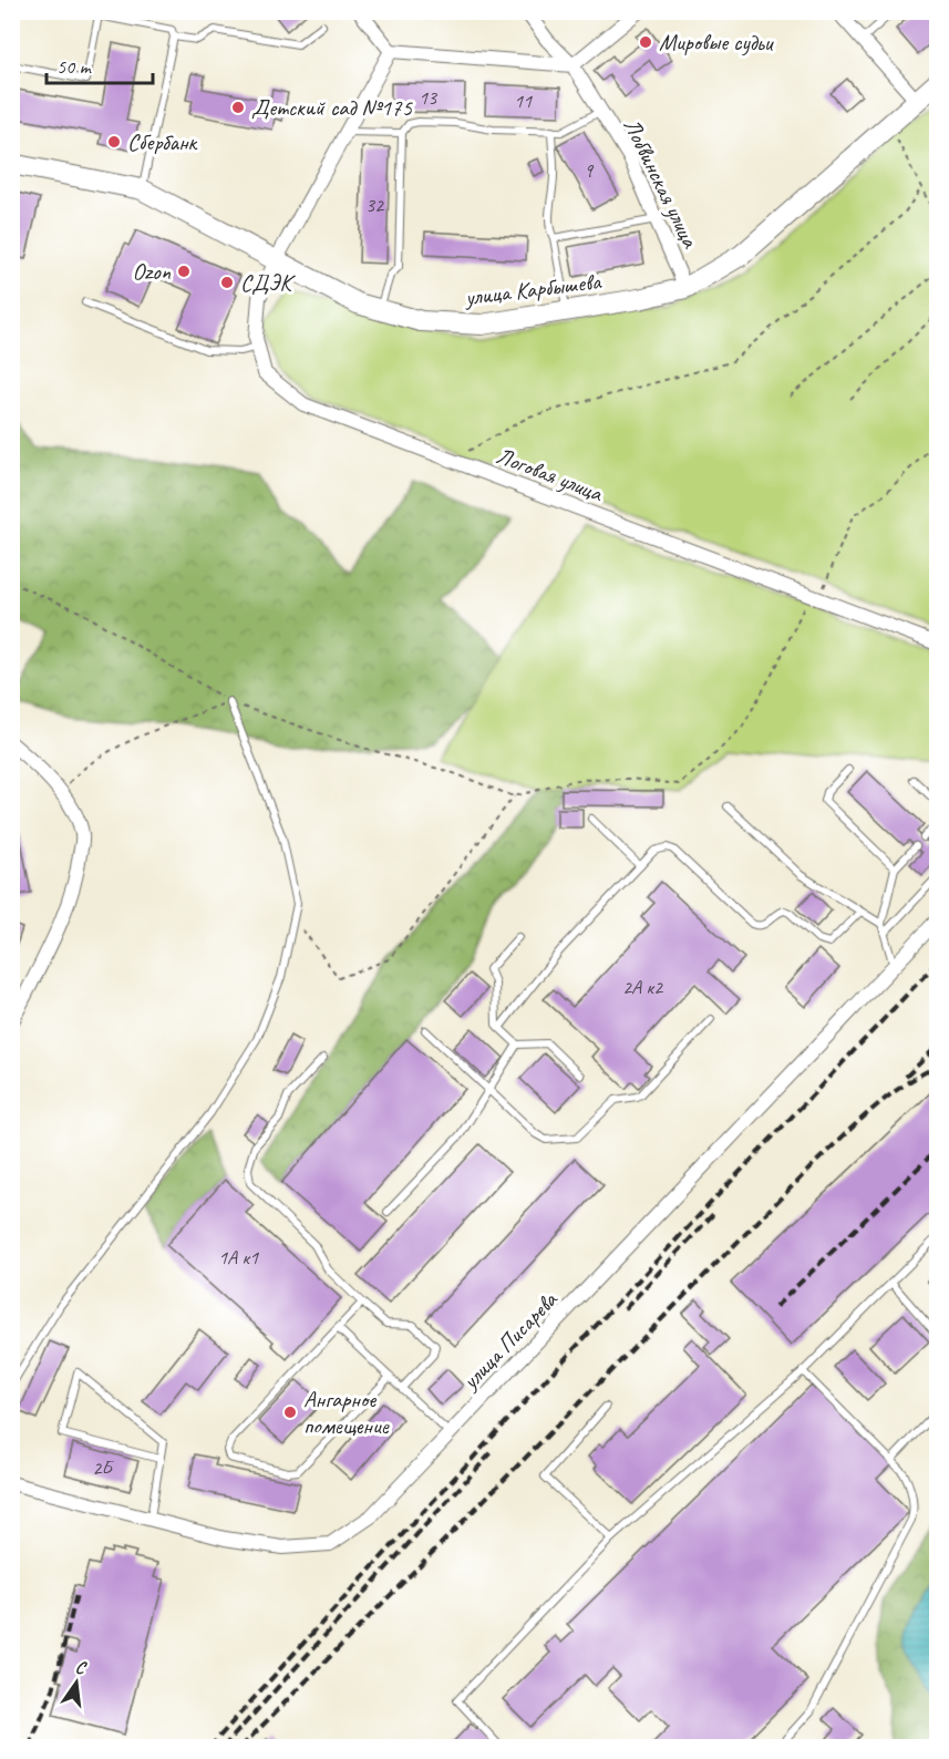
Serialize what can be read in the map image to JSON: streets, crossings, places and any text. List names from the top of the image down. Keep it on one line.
{"streets":{"street":["Лобвинская улица","улица Карбышева","Логовая улица","улица Писарева"]},"crossings":[["Лобвинская улица","улица Карбышева"],["улица Карбышева","Логовая улица"]],"places":["Мировые судьи","Детский сад №175","Сбербанк","Ozon","СДЭК","Ангарное помещение"],"house_numbers":["13","11","9","32","2А к2","1А к1","2Б"],"scale_bar":"50 m","north":"top"}
